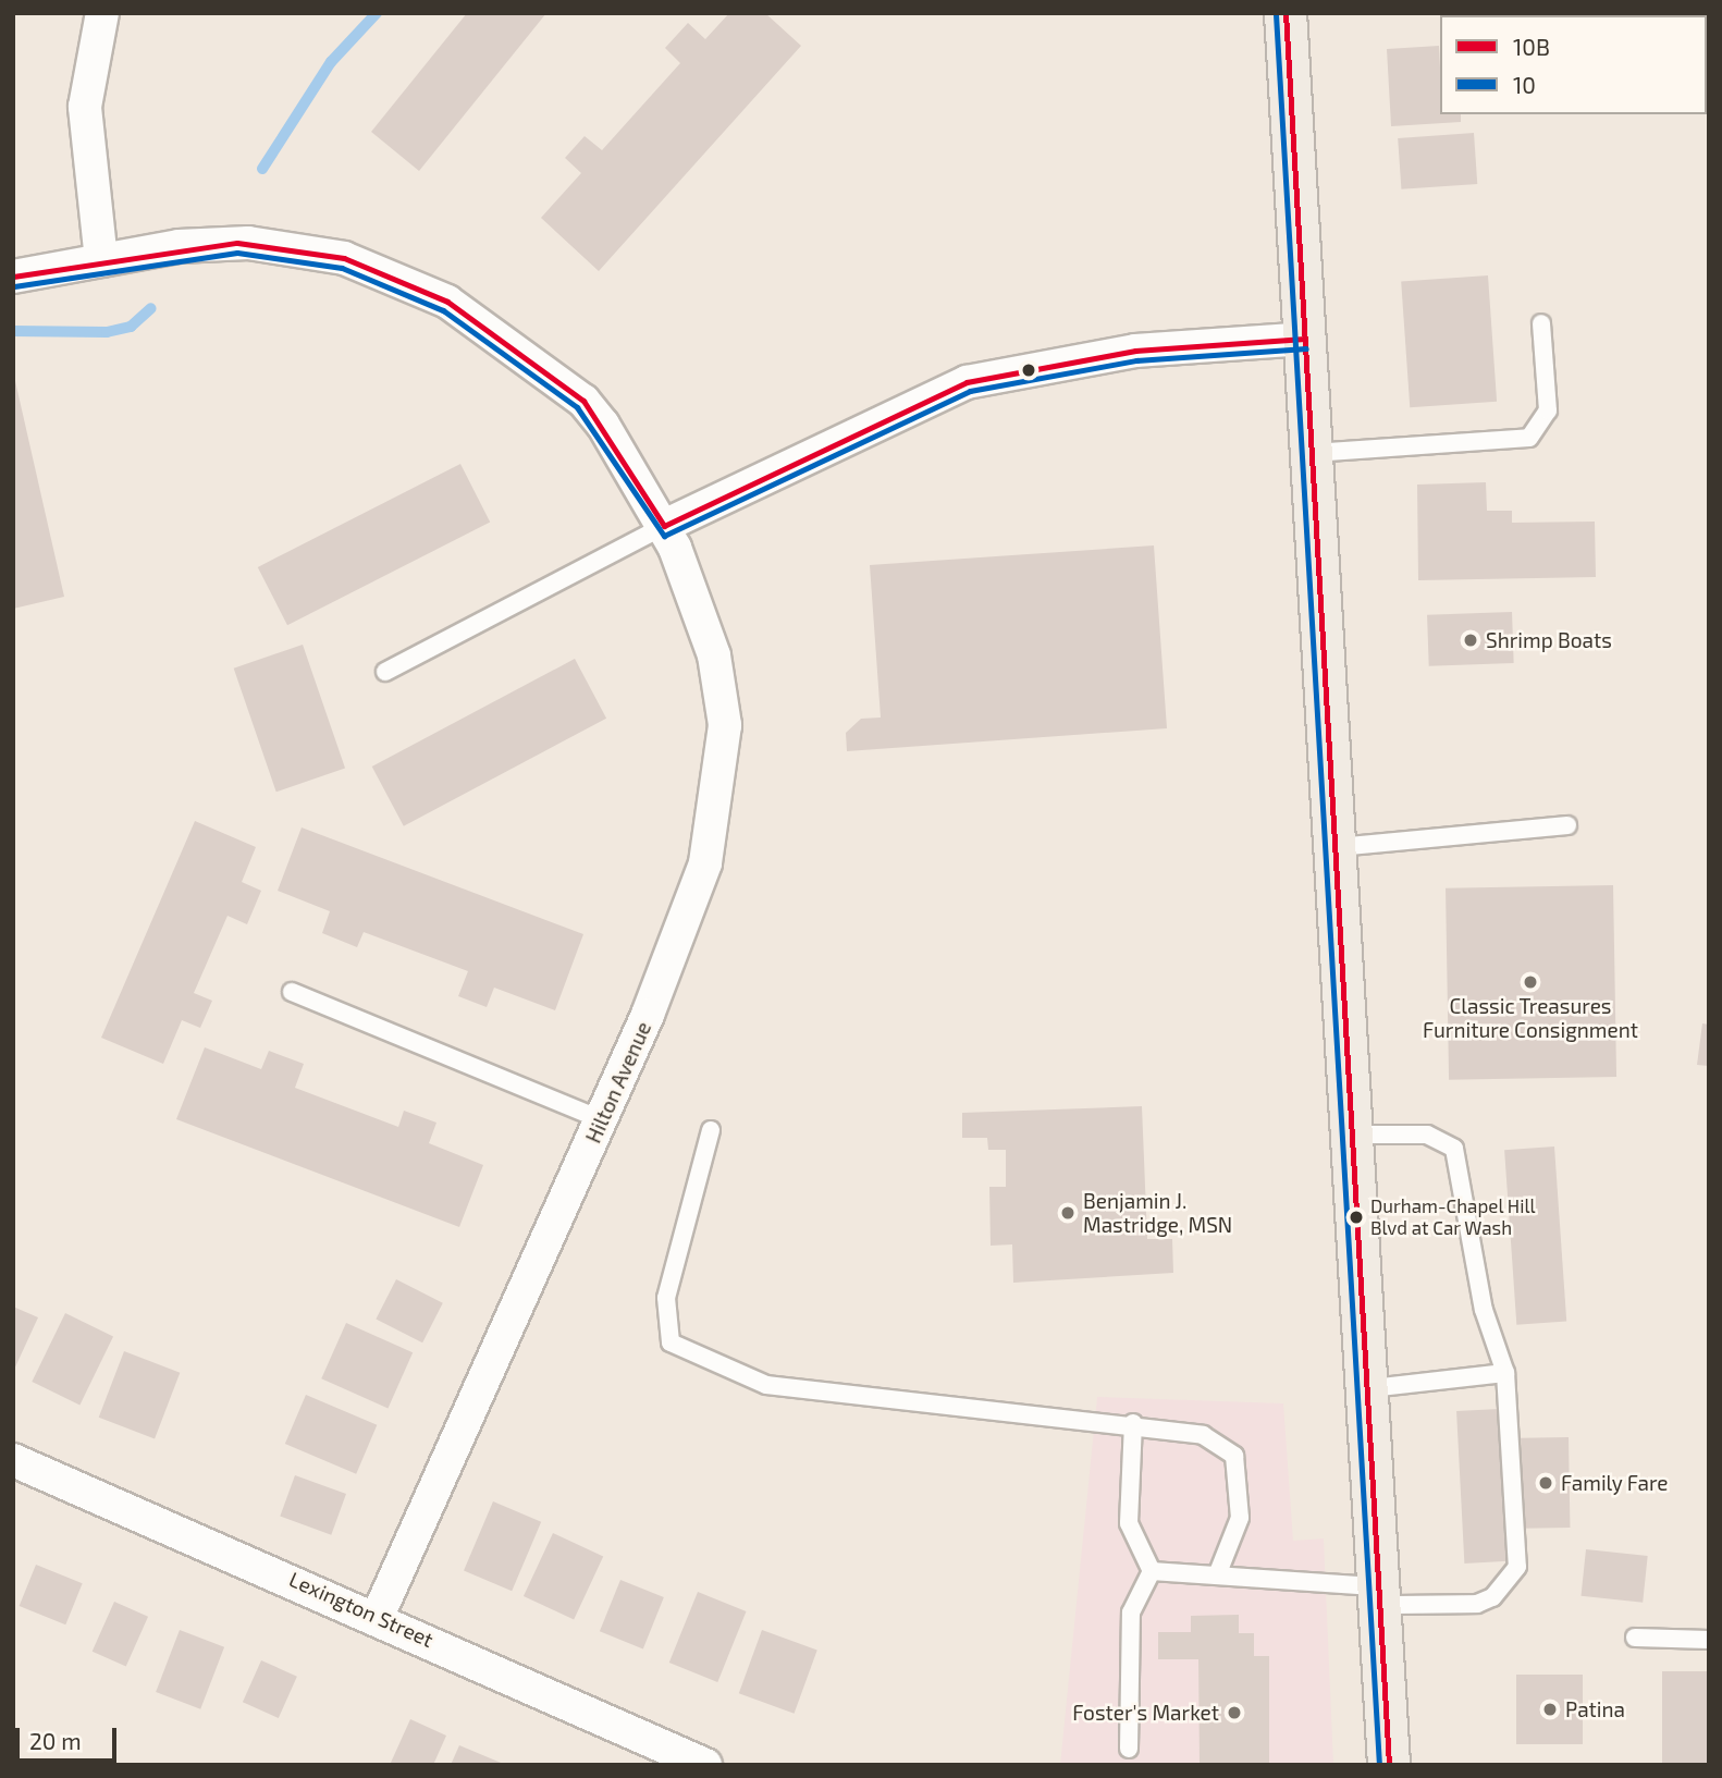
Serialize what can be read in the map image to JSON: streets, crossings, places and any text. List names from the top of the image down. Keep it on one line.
{"streets":{"street":["Hilton Avenue","Lexington Street"]},"crossings":[["Hilton Avenue","Lexington Street"]],"places":["Shrimp Boats","Classic Treasures Furniture Consignment","Benjamin J. Mastridge, MSN","Durham-Chapel Hill Blvd at Car Wash","Family Fare","Patina","Foster's Market"],"lines":["transit line 10B","transit line 10"],"legend":["10B","10"],"scale_bar":"20 m"}
